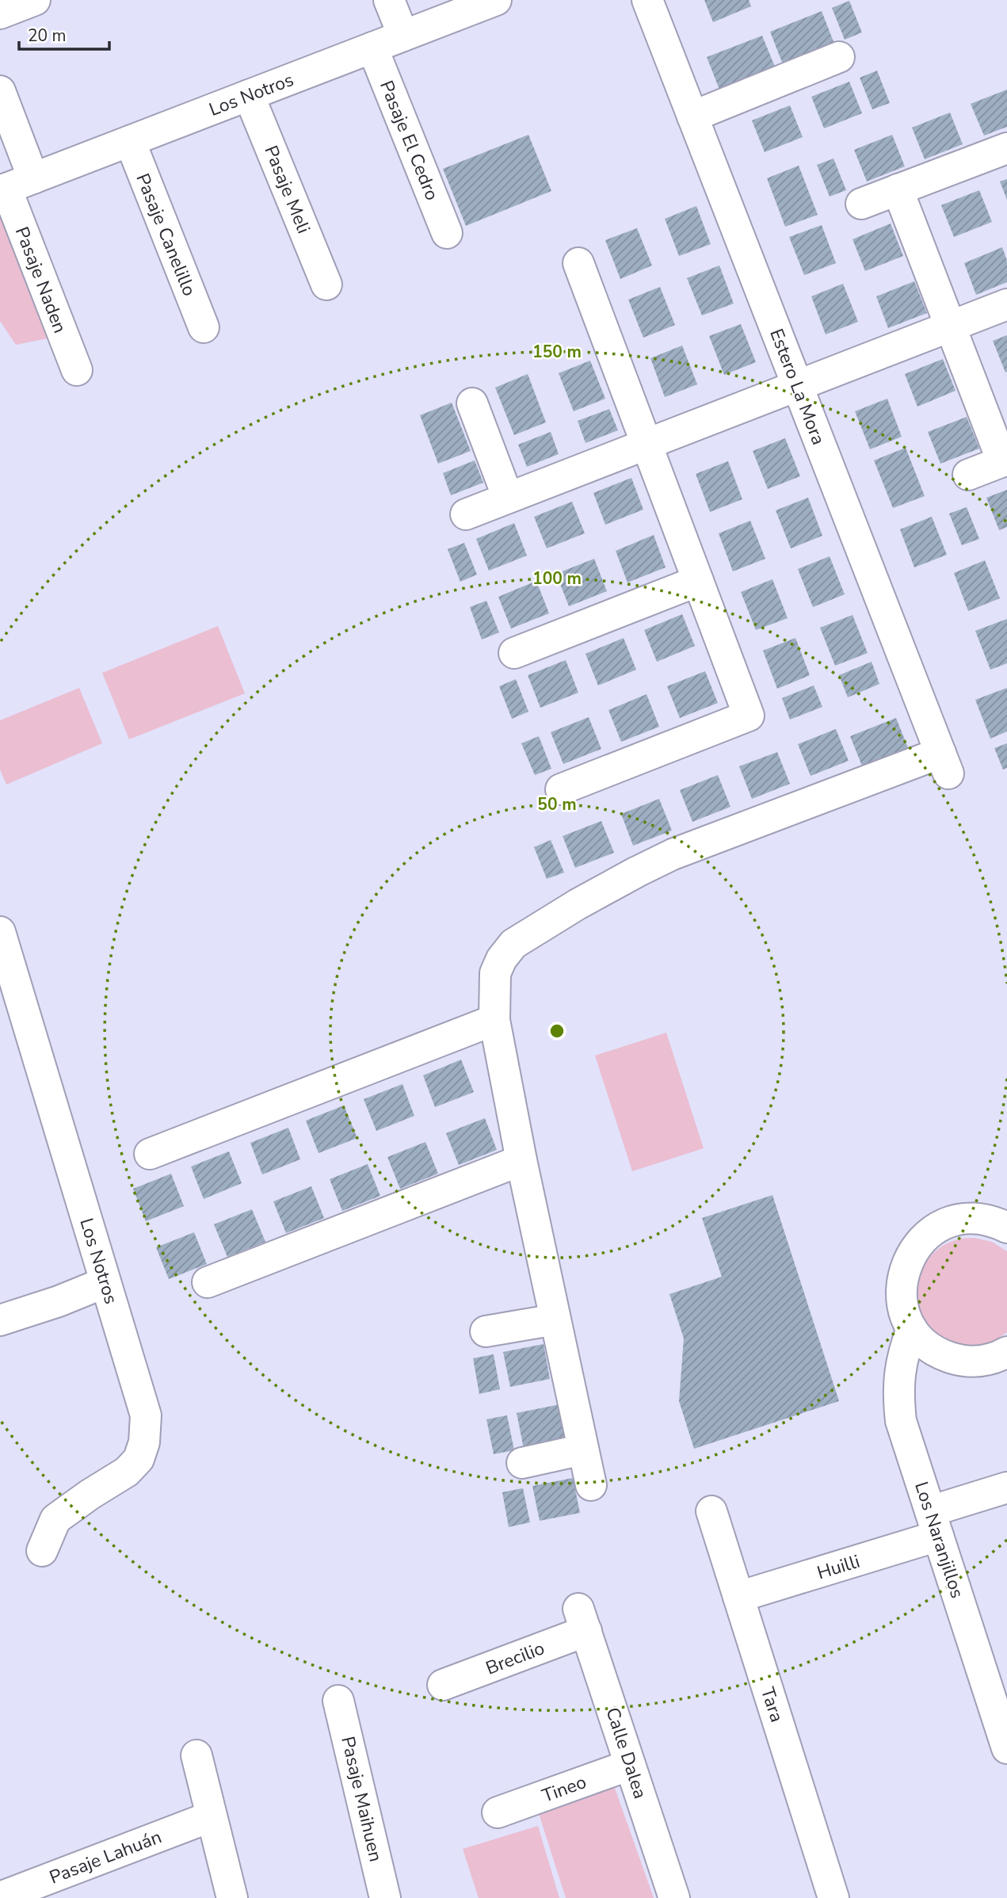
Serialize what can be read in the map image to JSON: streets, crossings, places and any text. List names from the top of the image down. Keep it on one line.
{"streets":{"street":["Los Notros","Pasaje El Cedro","Pasaje Meli","Pasaje Canelillo","Pasaje Naden","Estero La Mora","Los Naranjillos","Huilli","Brecilio","Tara","Calle Dalea","Tineo","Pasaje Maihuen","Pasaje Lahuán"]},"crossings":[["Los Notros","Pasaje El Cedro"],["Los Notros","Pasaje Meli"],["Los Notros","Pasaje Canelillo"],["Los Notros","Pasaje Naden"],["Los Naranjillos","Huilli"],["Huilli","Tara"],["Brecilio","Calle Dalea"],["Calle Dalea","Tineo"]],"scale_bar":"20 m","rings":["150 m","100 m","50 m"]}
